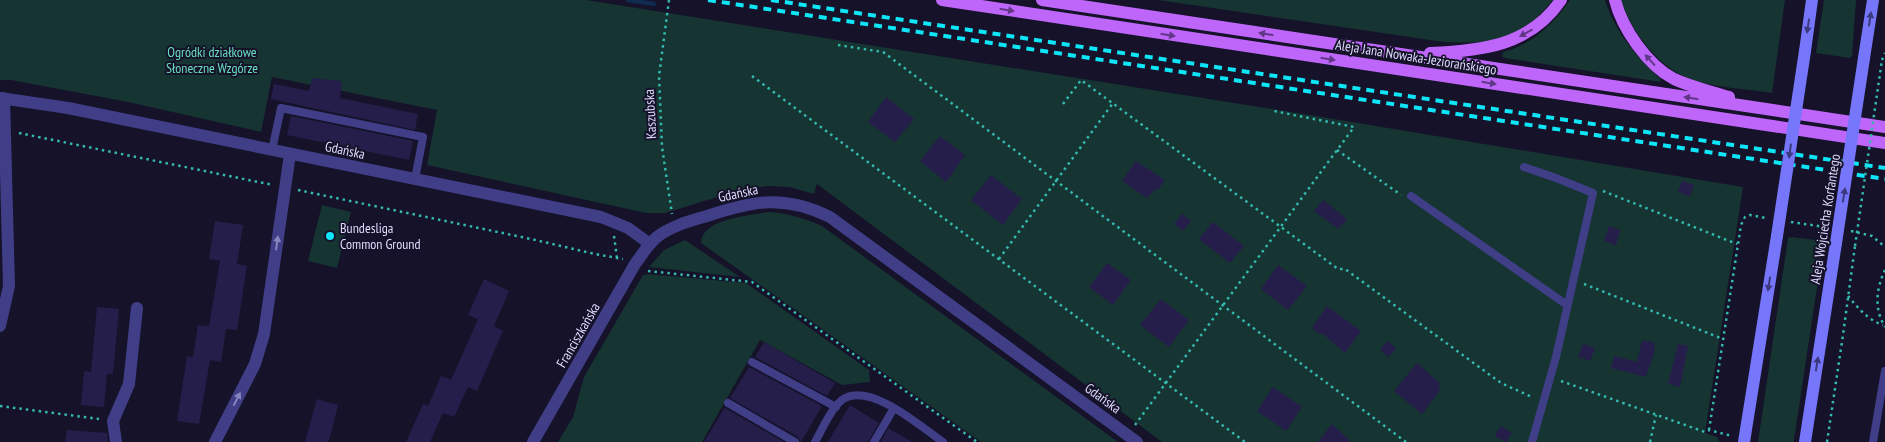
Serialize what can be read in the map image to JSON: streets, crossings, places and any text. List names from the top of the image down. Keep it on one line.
{"streets":{"main road":["Aleja Jana Nowaka-Jeziorańskiego","Aleja Wojciecha Korfantego"],"street":["Gdańska","Franciszkańska"],"path":["Kaszubska"]},"crossings":[["Kaszubska","Gdańska"],["Gdańska","Franciszkańska"]],"parks":["Ogródki działkowe Słoneczne Wzgórze"],"places":["Bundesliga Common Ground"]}
